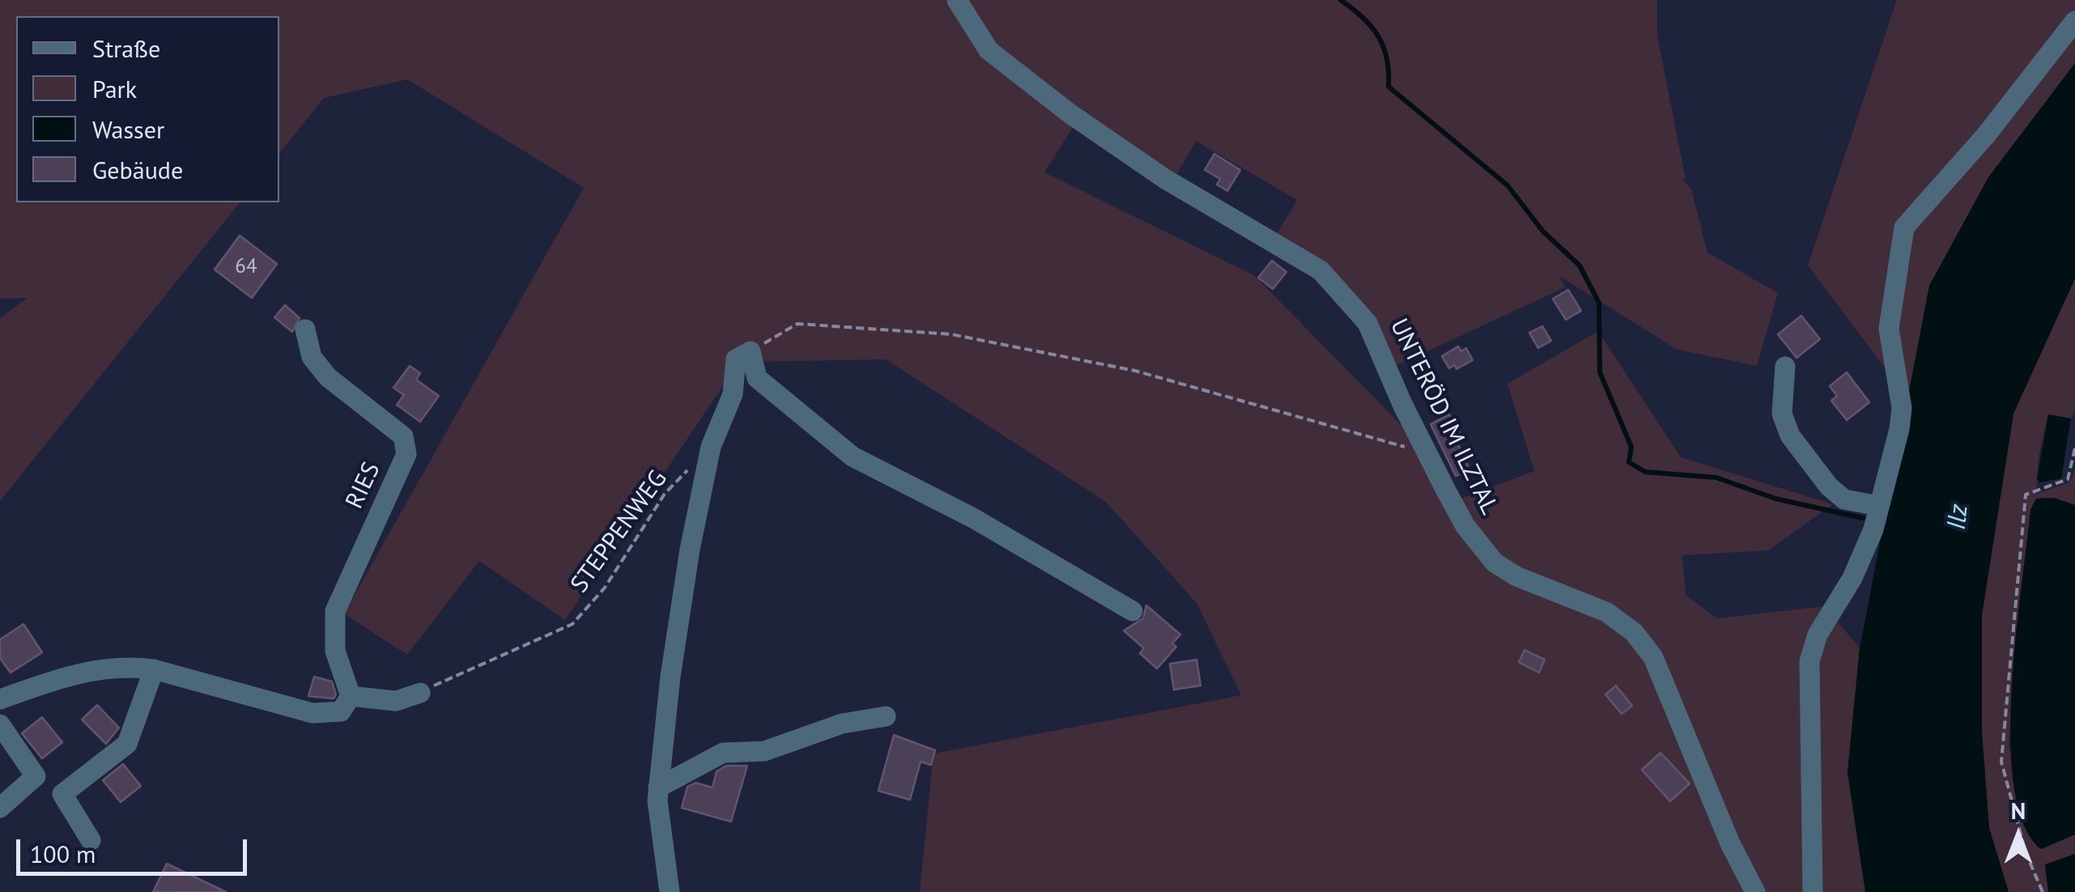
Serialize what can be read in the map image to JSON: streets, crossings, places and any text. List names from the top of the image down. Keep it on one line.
{"streets":{"street":["UNTERÖD IM ILZTAL","RIES"],"path":["STEPPENWEG"]},"water":["Ilz"],"house_numbers":["64"],"legend":["Straße","Park","Wasser","Gebäude"],"scale_bar":"100 m","north":"top"}
